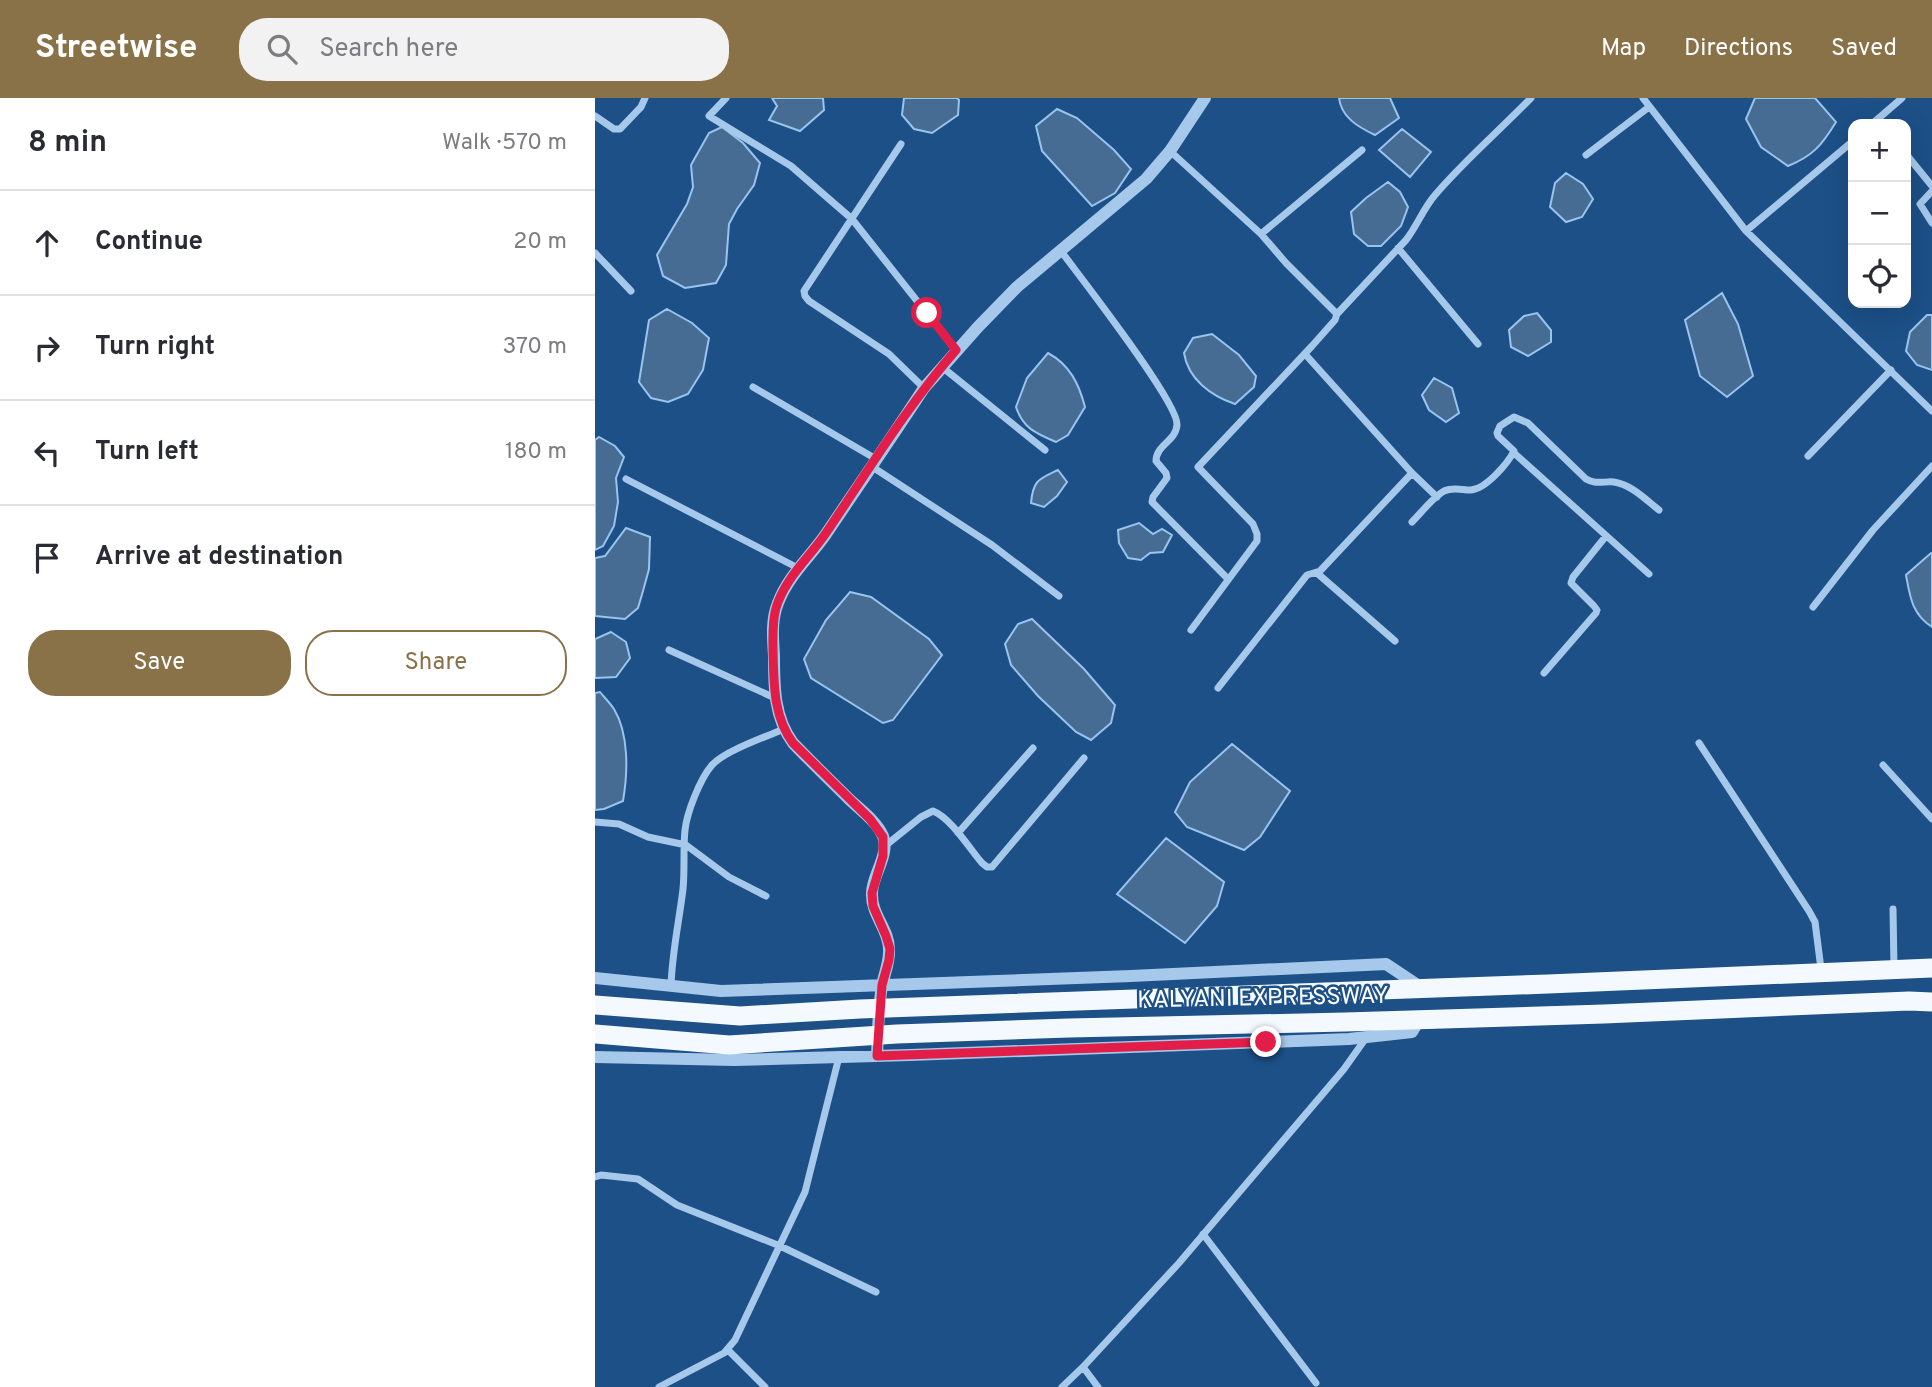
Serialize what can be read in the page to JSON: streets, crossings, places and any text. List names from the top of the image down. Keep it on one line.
{"streets":{"highway":["KALYANI EXPRESSWAY"]},"page":{"header":"Streetwise","search":"Search here","nav":["Map","Directions","Saved"],"heading":["8 min","Walk · 570 m"],"map_buttons":["+","−"],"list":[["Continue","20 m"],["Turn right","370 m"],["Turn left","180 m"],"Arrive at destination"],"buttons":["Save","Share"]}}
